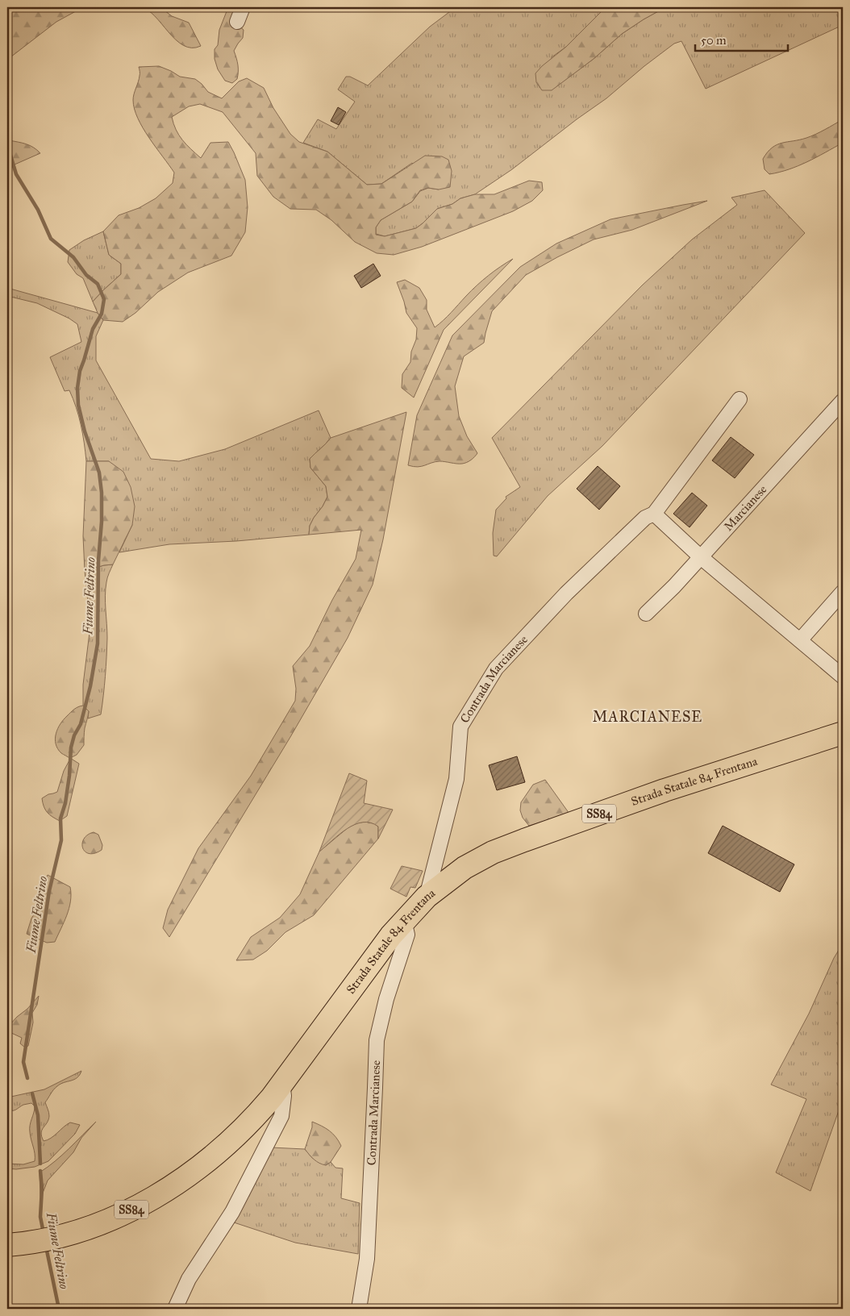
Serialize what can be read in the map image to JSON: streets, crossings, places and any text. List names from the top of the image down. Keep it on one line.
{"streets":{"main road":["Strada Statale 84 Frentana","SS84"],"street":["Marcianese","Contrada Marcianese"]},"crossings":[["Contrada Marcianese","Strada Statale 84 Frentana"]],"districts":["MARCIANESE"],"water":["Fiume Feltrino"],"scale_bar":"50 m"}
